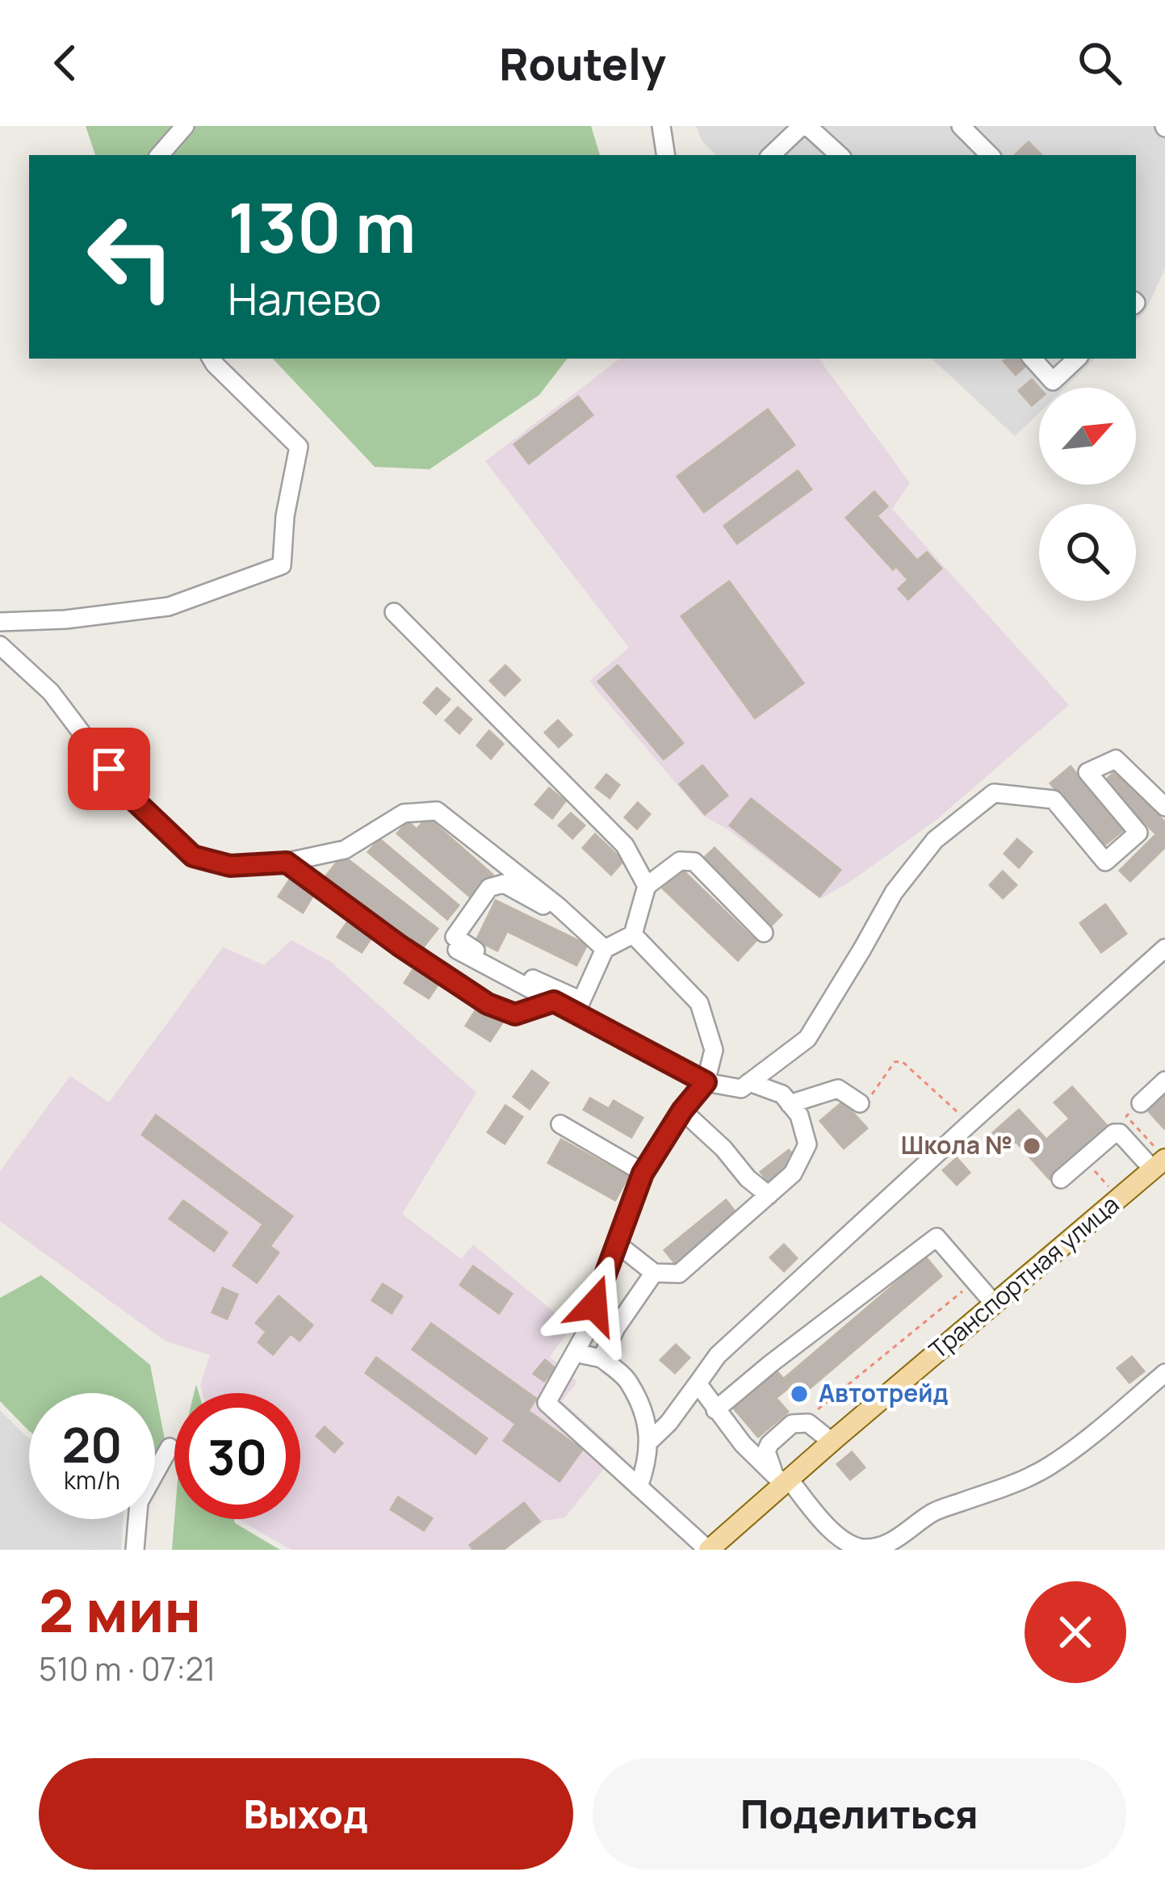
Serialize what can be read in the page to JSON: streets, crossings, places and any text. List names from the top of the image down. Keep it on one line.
{"streets":{"main road":["Транспортная улица"]},"places":["Школа №","Автотрейд"],"north":"top right","page":{"header":"Routely","turn":["130 m","Налево"],"speed":"20 km/h","limit":"30","heading":["2 мин","510 m · 07:21"],"buttons":["Выход","Поделиться"]}}
